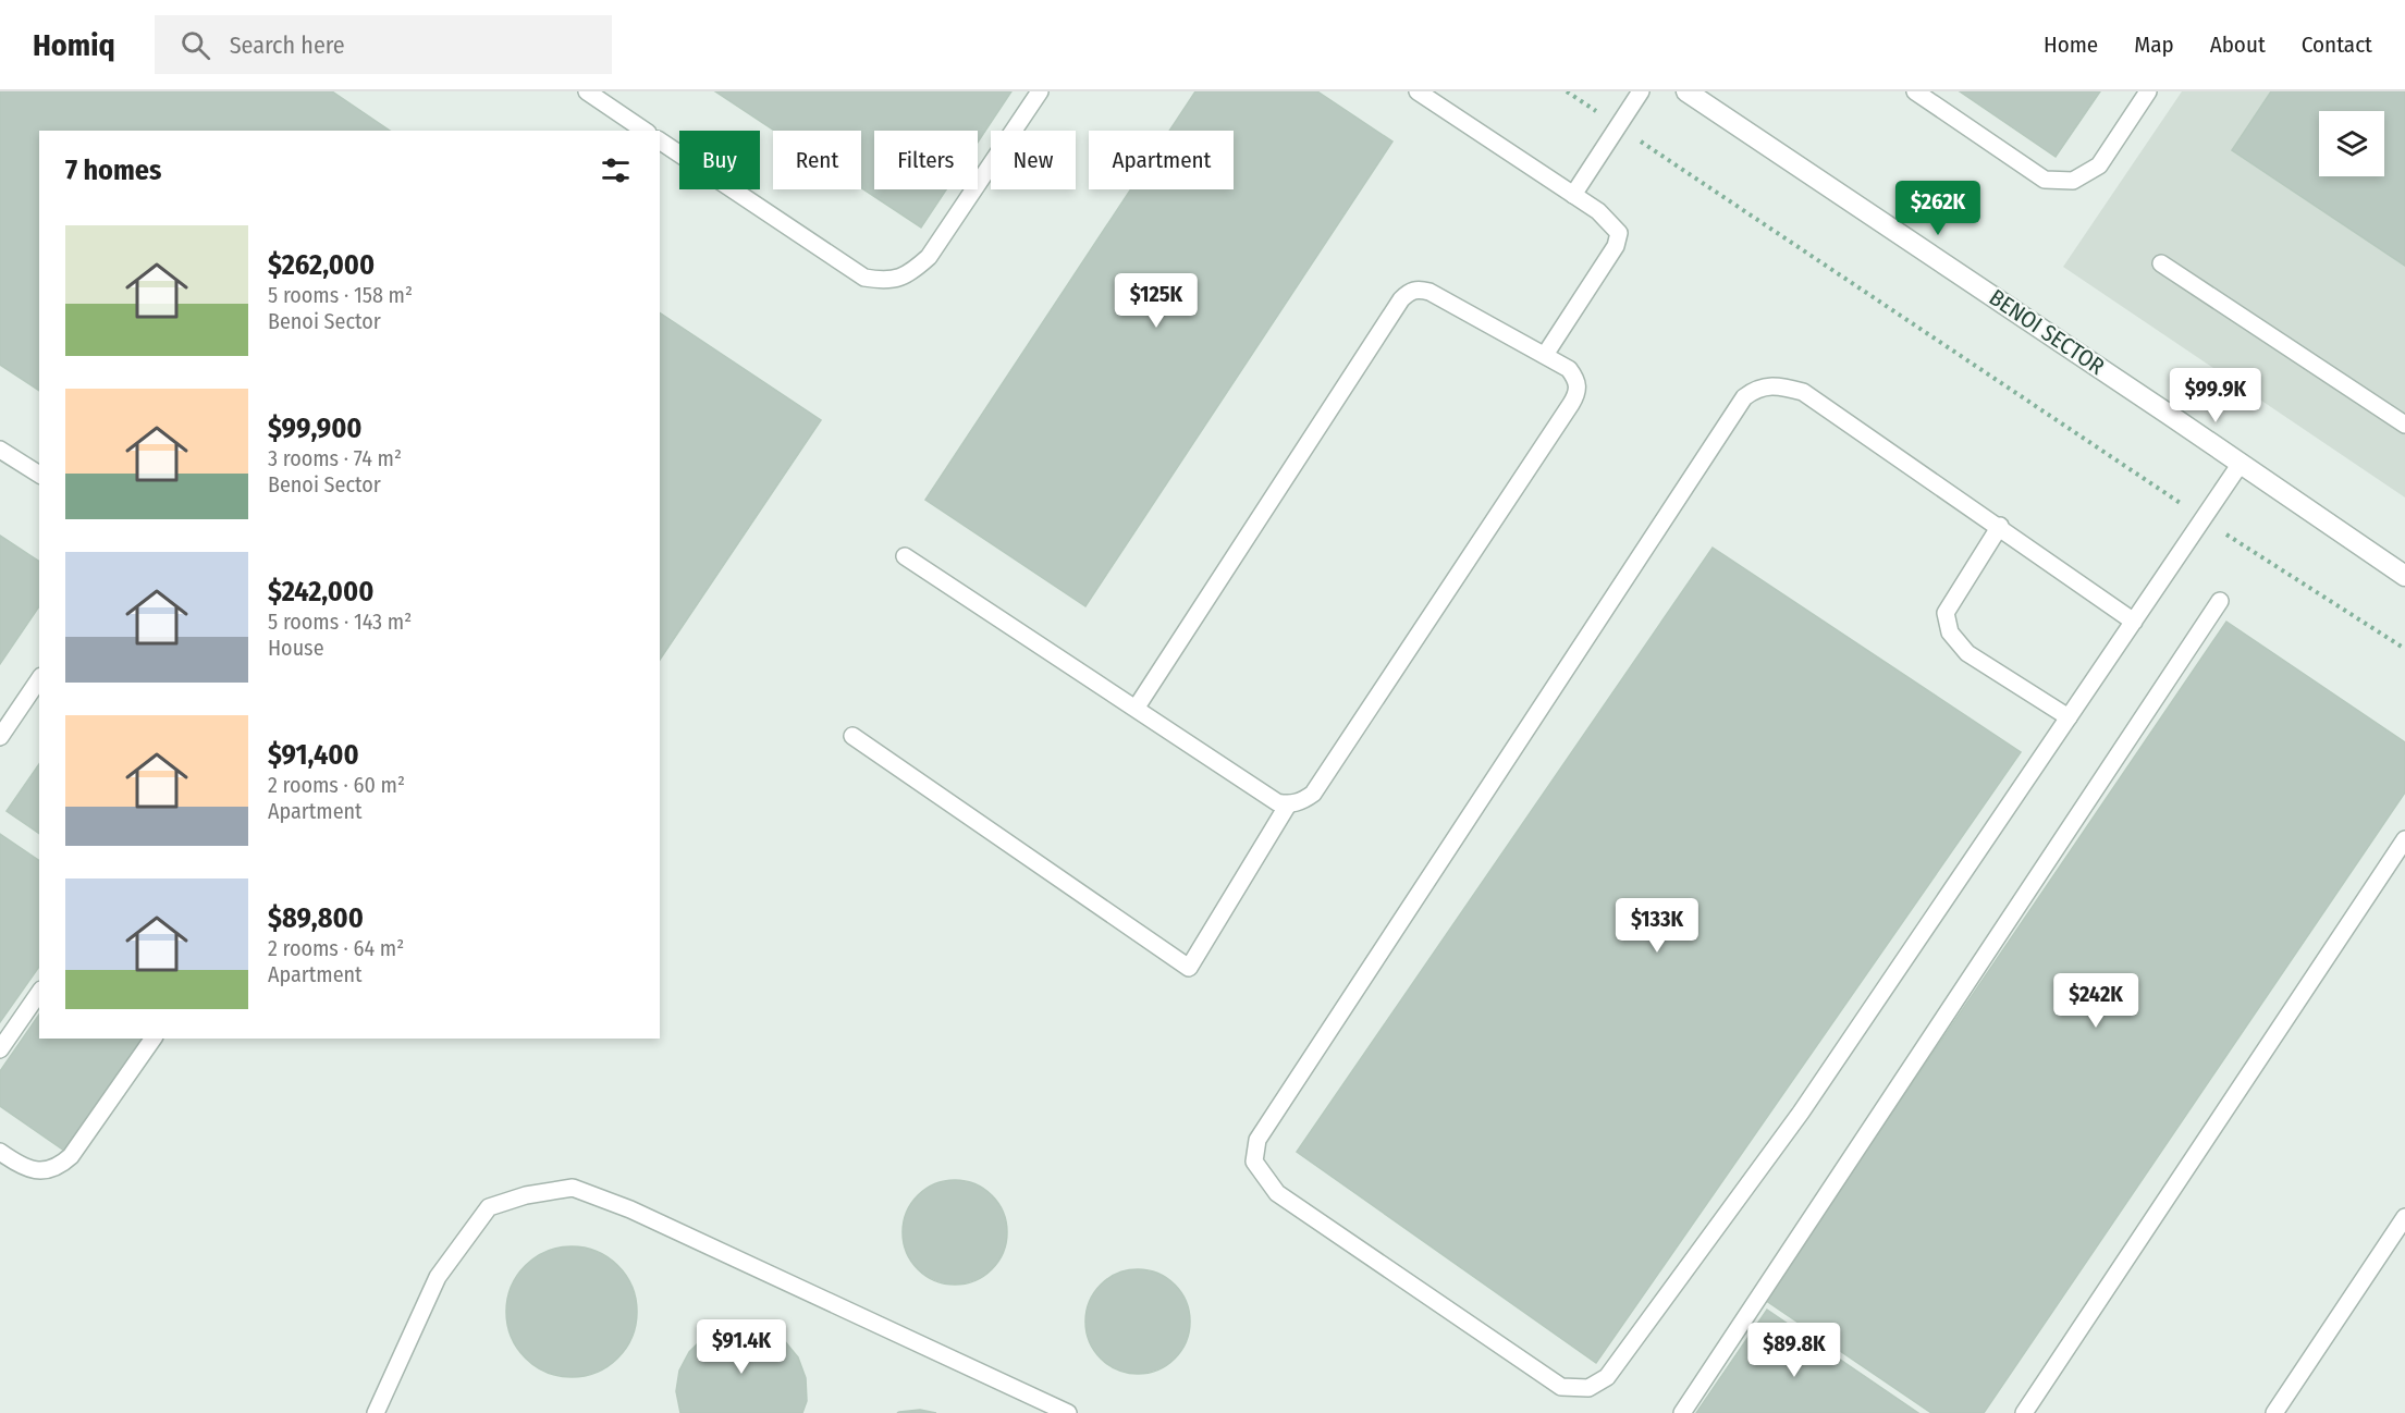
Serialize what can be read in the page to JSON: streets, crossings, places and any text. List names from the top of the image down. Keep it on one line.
{"streets":{"street":["BENOI SECTOR"]},"page":{"header":"Homiq","search":"Search here","nav":["Home","Map","About","Contact"],"chip":["Buy","Rent","Filters","New","Apartment"],"heading":"7 homes","price":["$262K","$125K","$99.9K","$133K","$242K","$91.4K","$89.8K"],"list":[{"name":"$262,000","note":"5 rooms · 158 m² · Benoi Sector"},{"name":"$99,900","note":"3 rooms · 74 m² · Benoi Sector"},{"name":"$242,000","note":"5 rooms · 143 m² · House"},{"name":"$91,400","note":"2 rooms · 60 m² · Apartment"},{"name":"$89,800","note":"2 rooms · 64 m² · Apartment"}]}}
